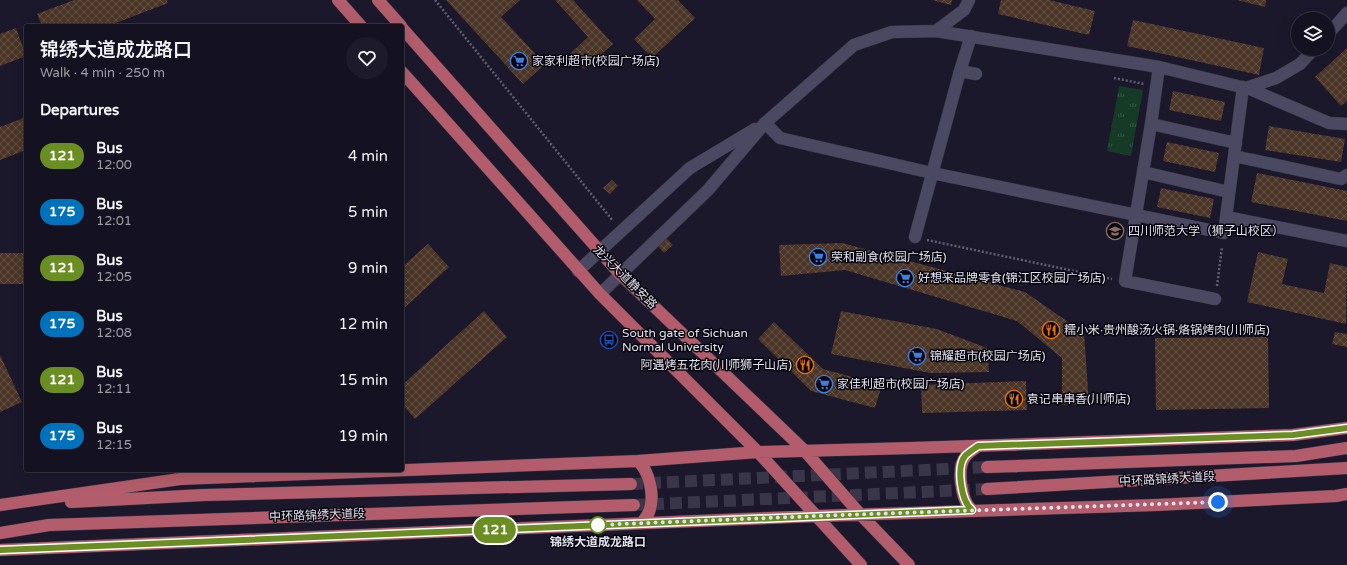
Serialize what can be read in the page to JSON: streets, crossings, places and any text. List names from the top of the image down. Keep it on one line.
{"streets":{"main road":["龙兴大道静安路","中环路锦绣大道段"]},"places":{"supermarket":["家家利超市(校园广场店)","荣和副食(校园广场店)","好想来品牌零食(锦江区校园广场店)","锦耀超市(校园广场店)","家佳利超市(校园广场店)"],"school or university":["四川师范大学（狮子山校区）"],"restaurant":["糯小米·贵州酸汤火锅·烙锅烤肉(川师店)","阿遇烤五花肉(川师狮子山店)","袁记串串香(川师店)"],"bus stop":["South gate of Sichuan Normal University"],"other":["锦绣大道成龙路口"]},"lines":["bus line 121"],"page":{"on_map":"121","heading":[["锦绣大道成龙路口","Walk · 4 min · 250 m"],"Departures"],"list":[{"mark":"121","name":"Bus","note":"12:00","value":"4 min"},{"mark":"175","name":"Bus","note":"12:01","value":"5 min"},{"mark":"121","name":"Bus","note":"12:05","value":"9 min"},{"mark":"175","name":"Bus","note":"12:08","value":"12 min"},{"mark":"121","name":"Bus","note":"12:11","value":"15 min"},{"mark":"175","name":"Bus","note":"12:15","value":"19 min"}]}}
